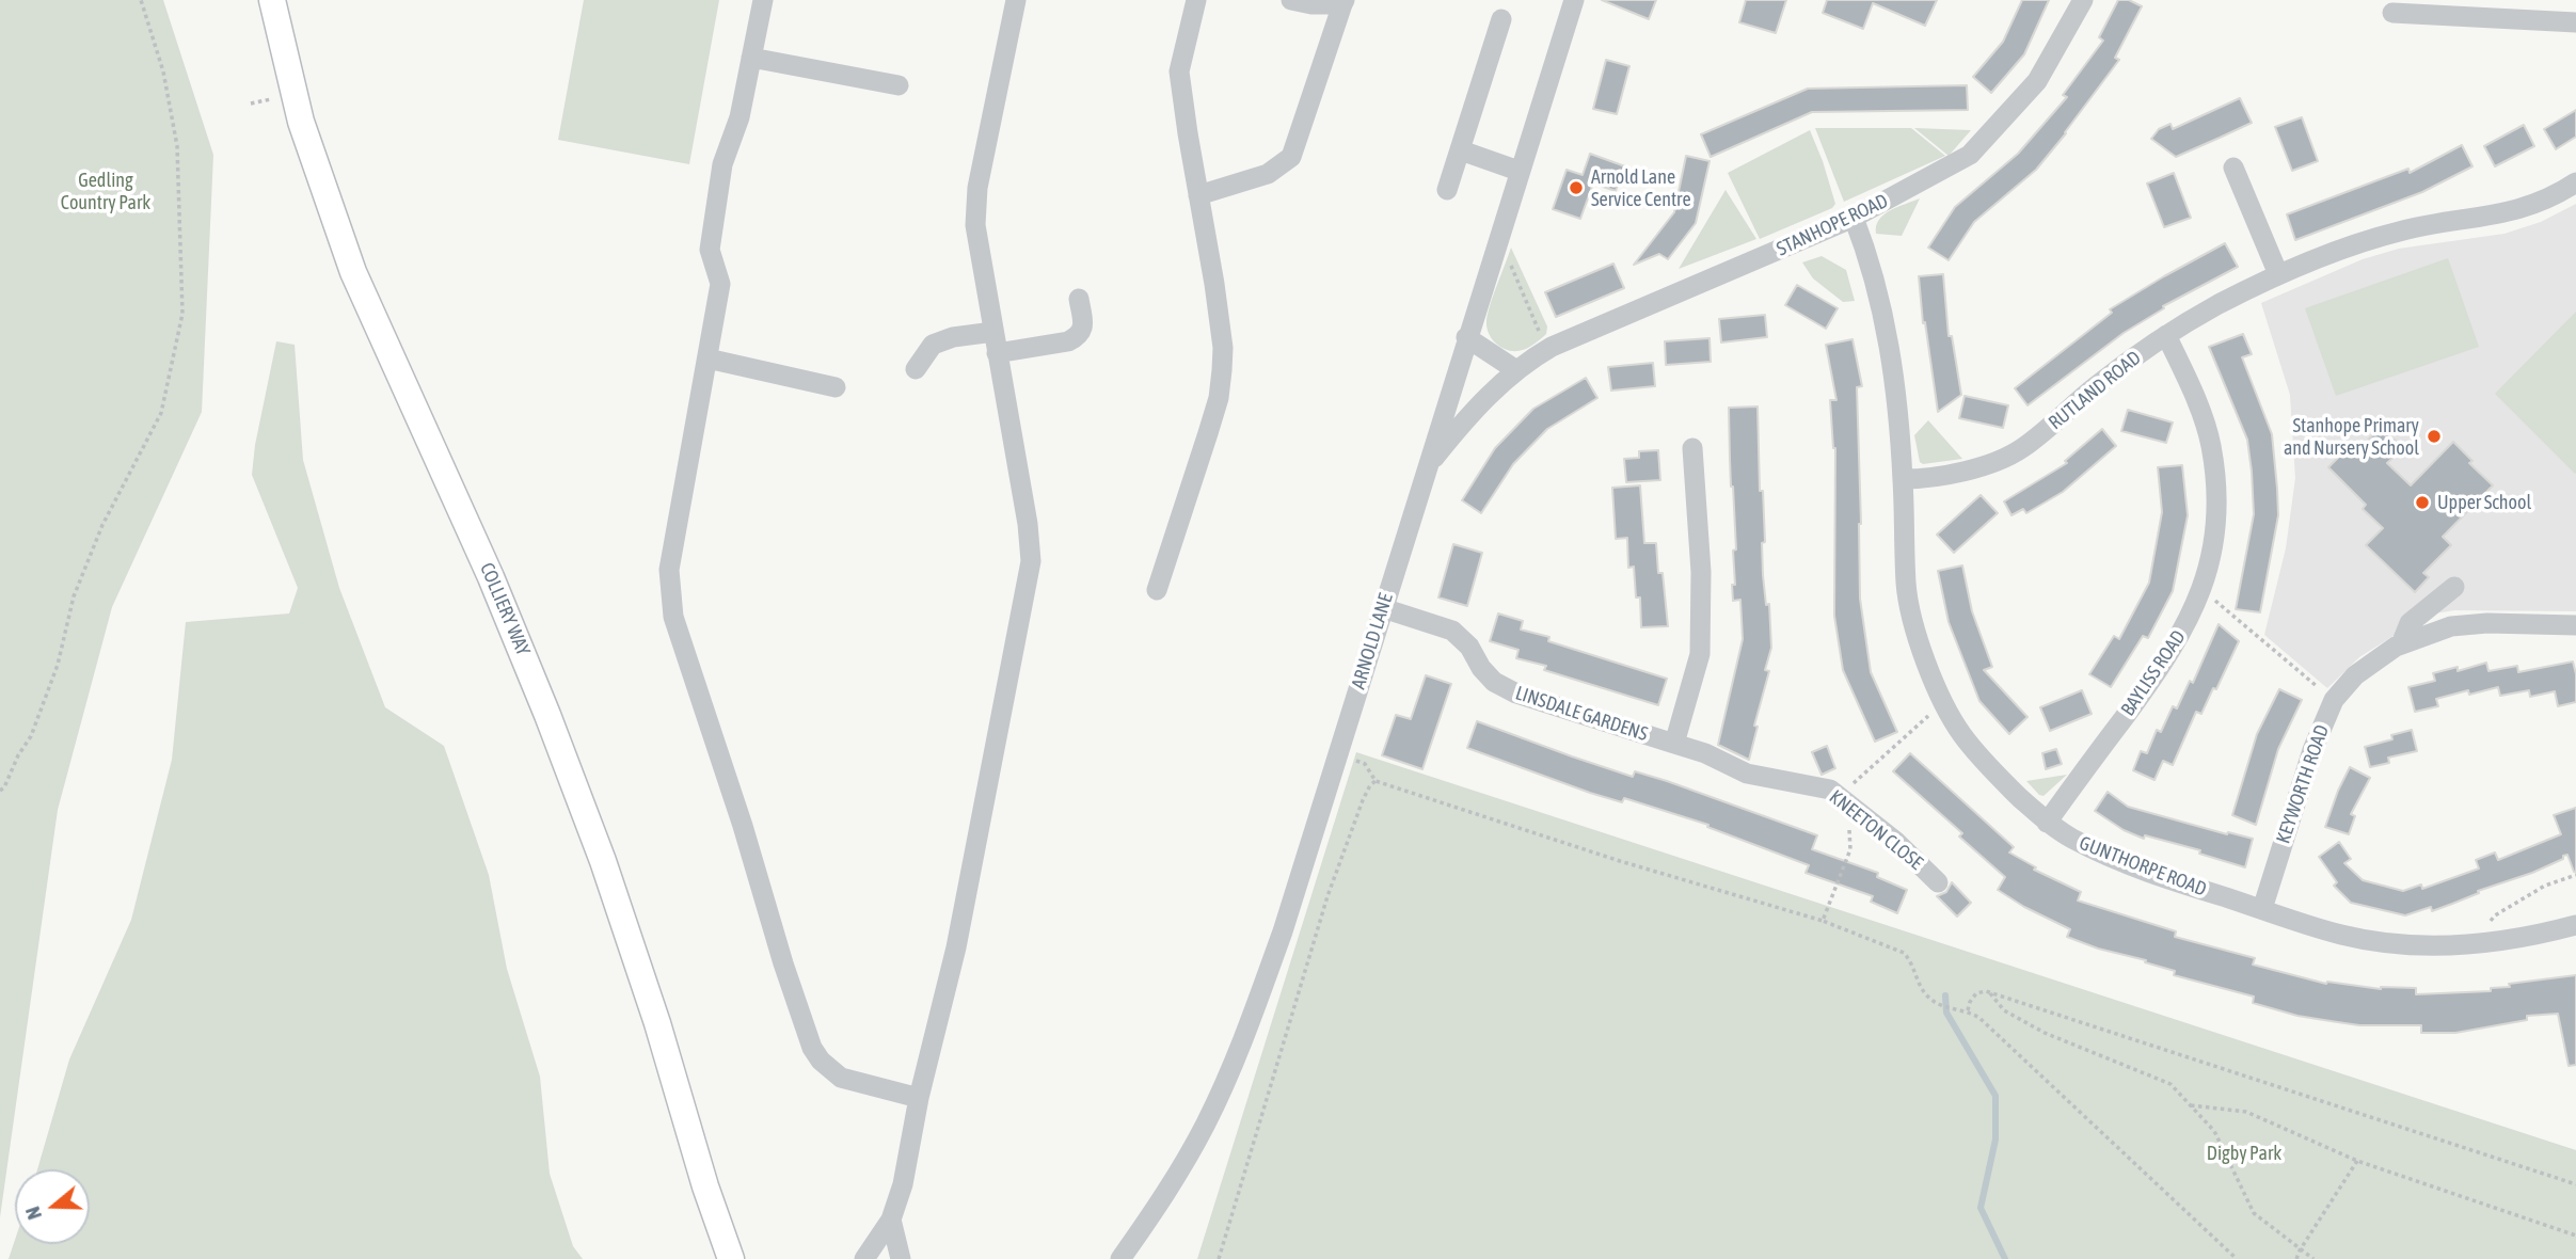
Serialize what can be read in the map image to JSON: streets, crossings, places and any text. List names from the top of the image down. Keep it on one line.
{"streets":{"main road":["COLLIERY WAY"],"street":["STANHOPE ROAD","RUTLAND ROAD","ARNOLD LANE","BAYLISS ROAD","LINSDALE GARDENS","KEYWORTH ROAD","KNEETON CLOSE","GUNTHORPE ROAD"]},"crossings":[["STANHOPE ROAD","ARNOLD LANE"],["STANHOPE ROAD","GUNTHORPE ROAD"],["RUTLAND ROAD","BAYLISS ROAD"],["RUTLAND ROAD","GUNTHORPE ROAD"],["ARNOLD LANE","LINSDALE GARDENS"],["BAYLISS ROAD","GUNTHORPE ROAD"],["LINSDALE GARDENS","KNEETON CLOSE"],["KEYWORTH ROAD","GUNTHORPE ROAD"]],"parks":["Gedling Country Park","Digby Park"],"places":["Arnold Lane Service Centre","Stanhope Primary and Nursery School","Upper School"],"north":"left"}
